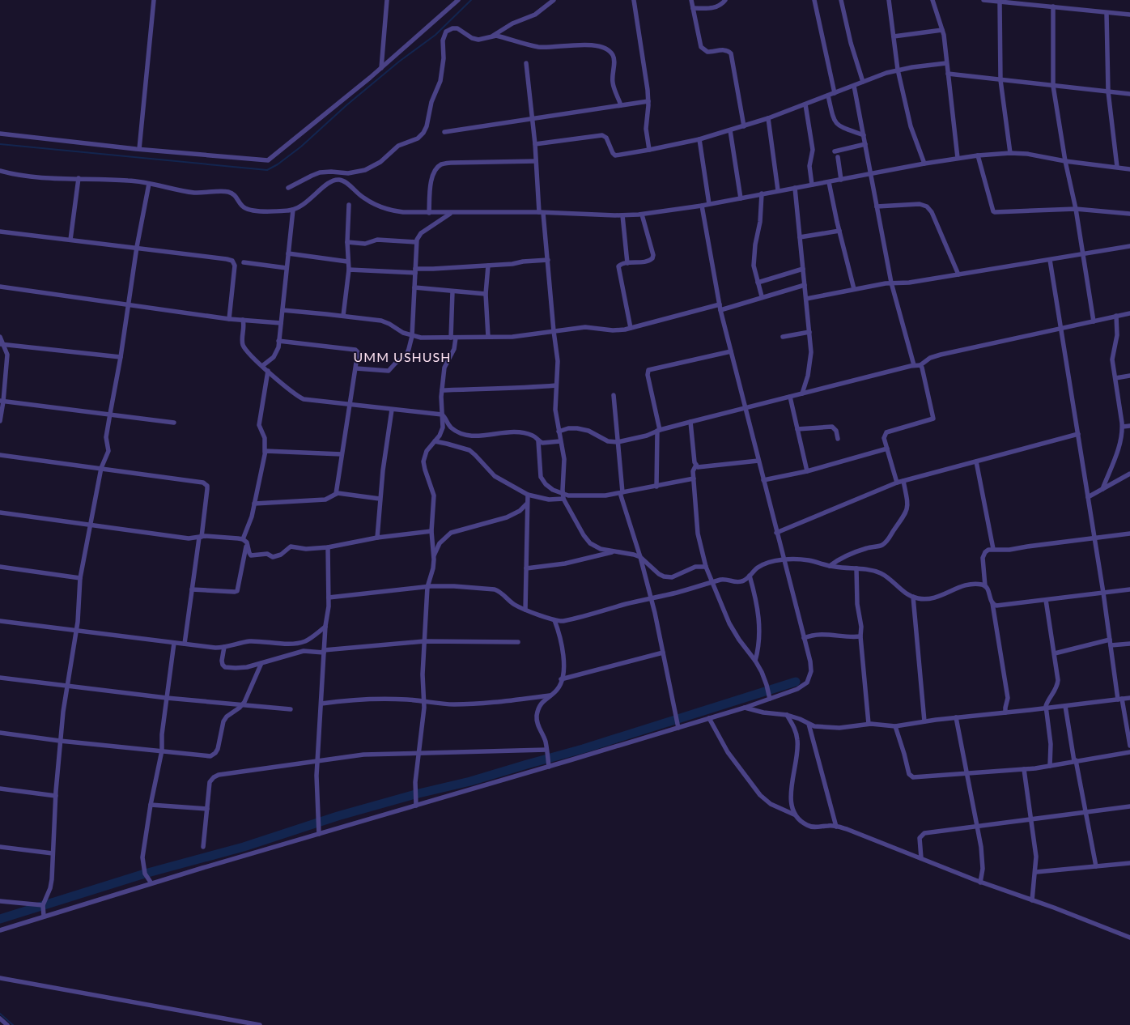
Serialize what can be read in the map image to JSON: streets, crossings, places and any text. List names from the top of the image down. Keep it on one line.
{"districts":["UMM USHUSH"]}
